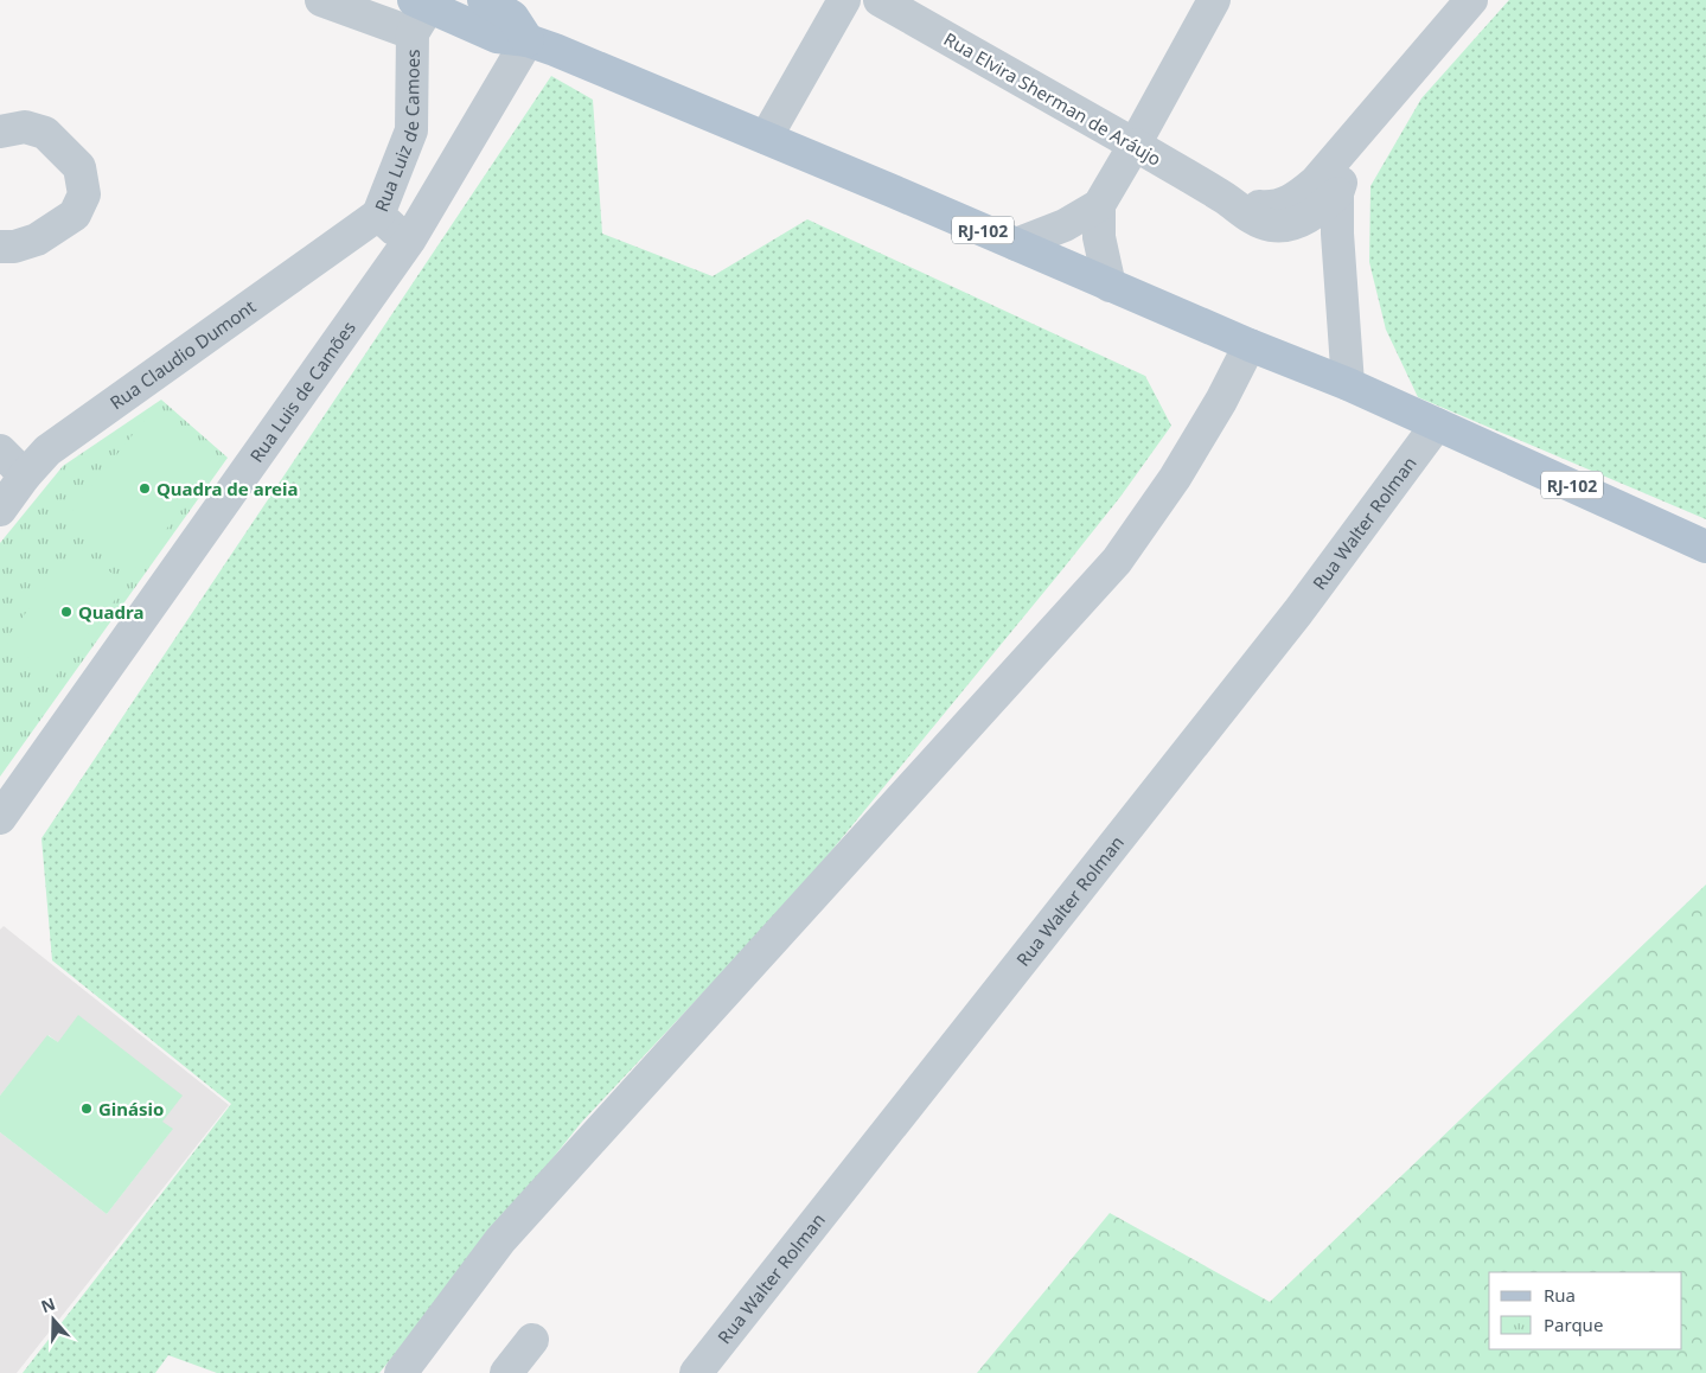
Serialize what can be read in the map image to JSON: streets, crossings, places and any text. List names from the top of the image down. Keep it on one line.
{"streets":{"main road":["RJ-102"],"street":["Rua Elvira Sherman de Aráujo","Rua Luiz de Camoes","Rua Claudio Dumont","Rua Luis de Camões","Rua Walter Rolman"]},"crossings":[["Rua Luiz de Camoes","RJ-102"],["Rua Luiz de Camoes","Rua Claudio Dumont"],["Rua Luiz de Camoes","Rua Luis de Camões"],["RJ-102","Rua Luis de Camões"],["RJ-102","Rua Walter Rolman"]],"places":["Quadra de areia","Quadra","Ginásio"],"legend":["Rua","Parque"],"north":"top"}
